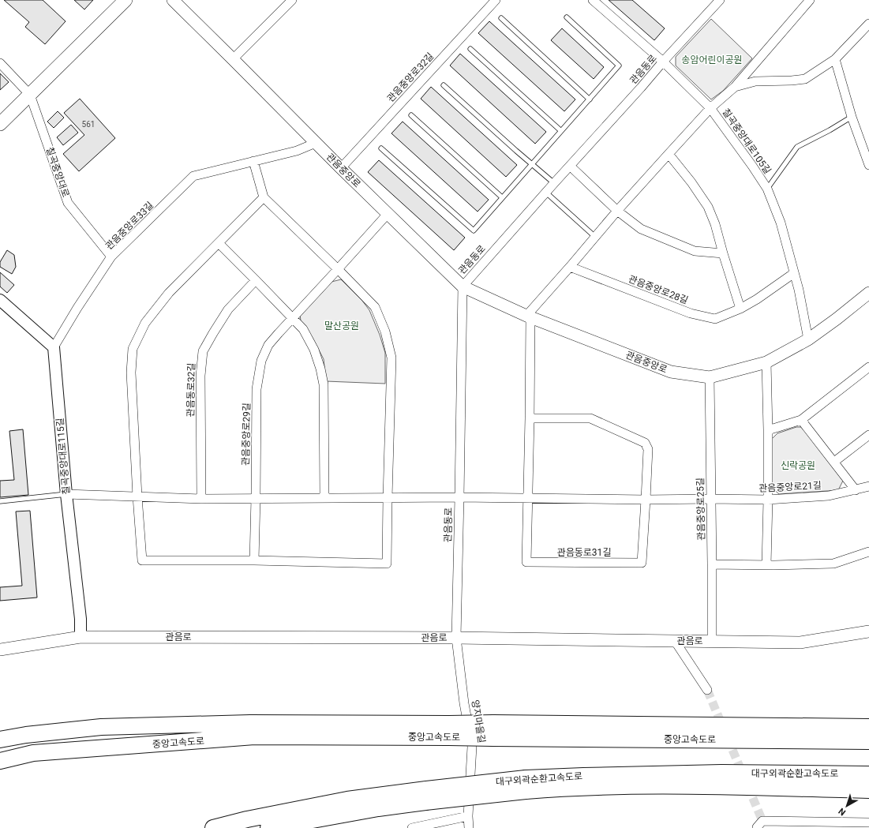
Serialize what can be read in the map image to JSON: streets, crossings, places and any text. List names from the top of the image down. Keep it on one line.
{"streets":{"highway":["중앙고속도로","대구외곽순환고속도로"],"main road":["관음중앙로","관음로"],"street":["관음동로","관음중앙로32길","칠곡중앙대로105길","칠곡중앙대로","관음중앙로33길","관음중앙로28길","관음동로32길","관음중앙로29길","칠곡중앙대로115길","관음중앙로21길","관음중앙로25길","관음동로31길","양지마을길"]},"crossings":[["관음동로","칠곡중앙대로105길"],["관음동로","관음중앙로"],["관음동로","관음로"],["관음동로","양지마을길"],["관음중앙로32길","관음중앙로"],["칠곡중앙대로105길","관음중앙로"],["칠곡중앙대로105길","관음중앙로28길"],["관음중앙로","관음중앙로33길"],["관음중앙로","관음중앙로29길"],["관음중앙로","관음중앙로25길"],["칠곡중앙대로","관음중앙로33길"],["관음중앙로33길","칠곡중앙대로115길"],["칠곡중앙대로115길","관음로"],["관음중앙로21길","관음중앙로25길"],["관음중앙로25길","관음로"],["관음로","양지마을길"]],"parks":["송암어린이공원","말산공원","신락공원"],"house_numbers":["561"],"north":"bottom left"}
